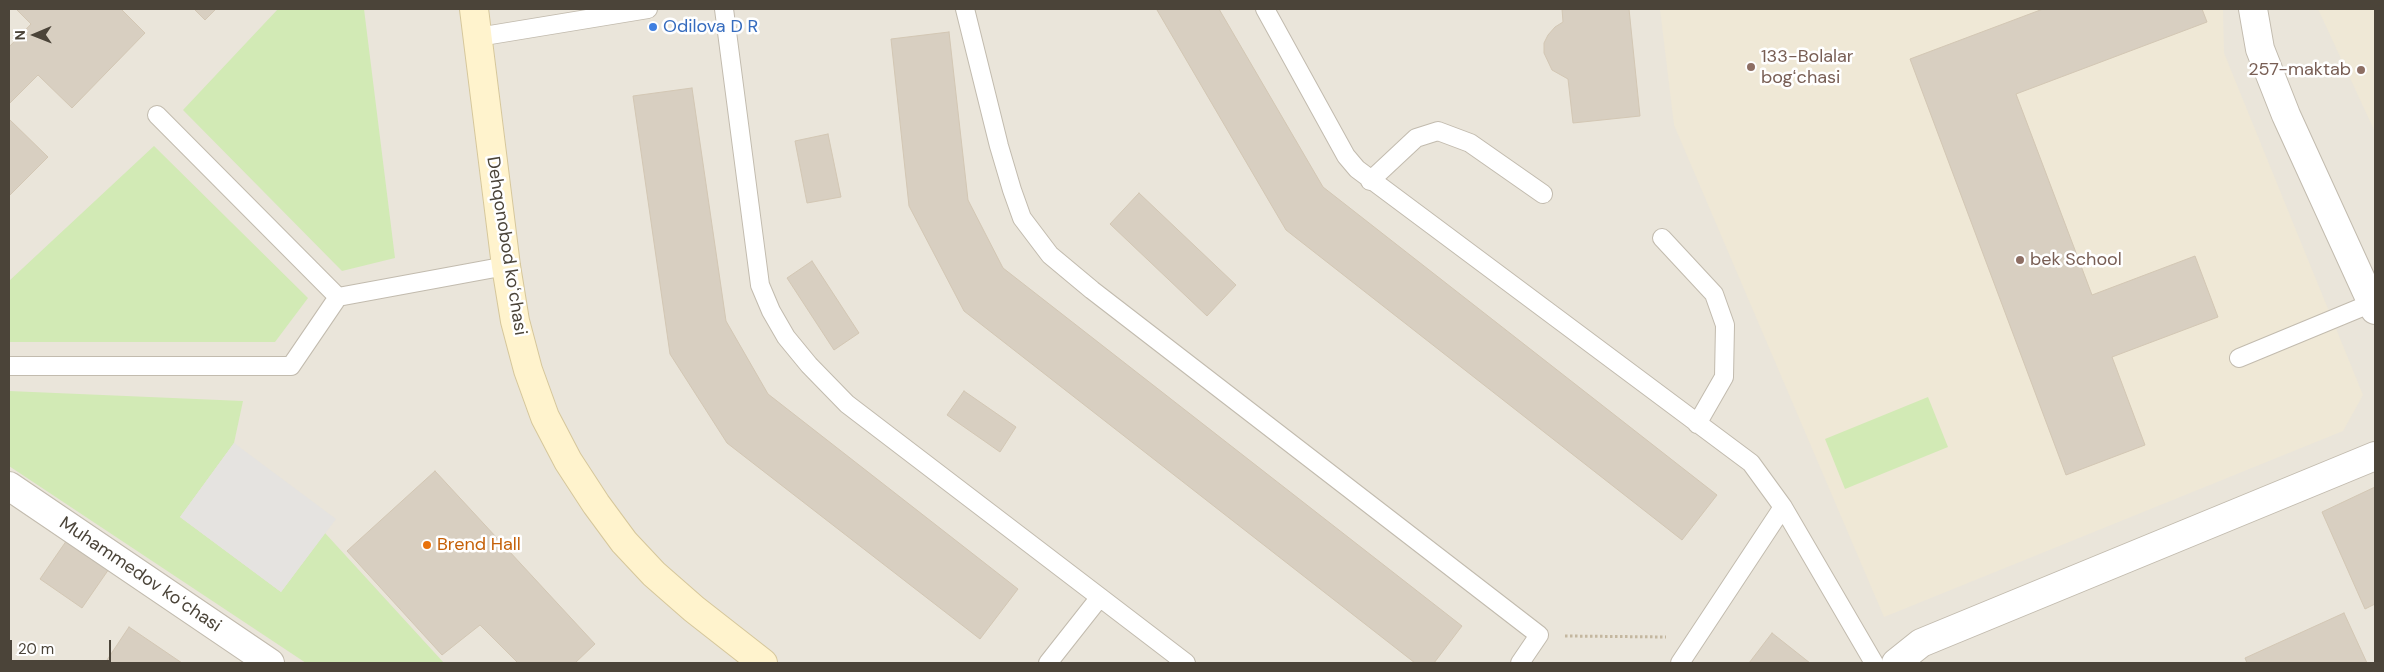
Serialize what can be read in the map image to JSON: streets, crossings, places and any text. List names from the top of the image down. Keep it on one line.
{"streets":{"main road":["Dehqonobod koʻchasi"],"street":["Muhammedov koʻchasi"]},"places":["Odilova D R","133-Bolalar bogʻchasi","257-maktab","bek School","Brend Hall"],"scale_bar":"20 m","north":"left"}
